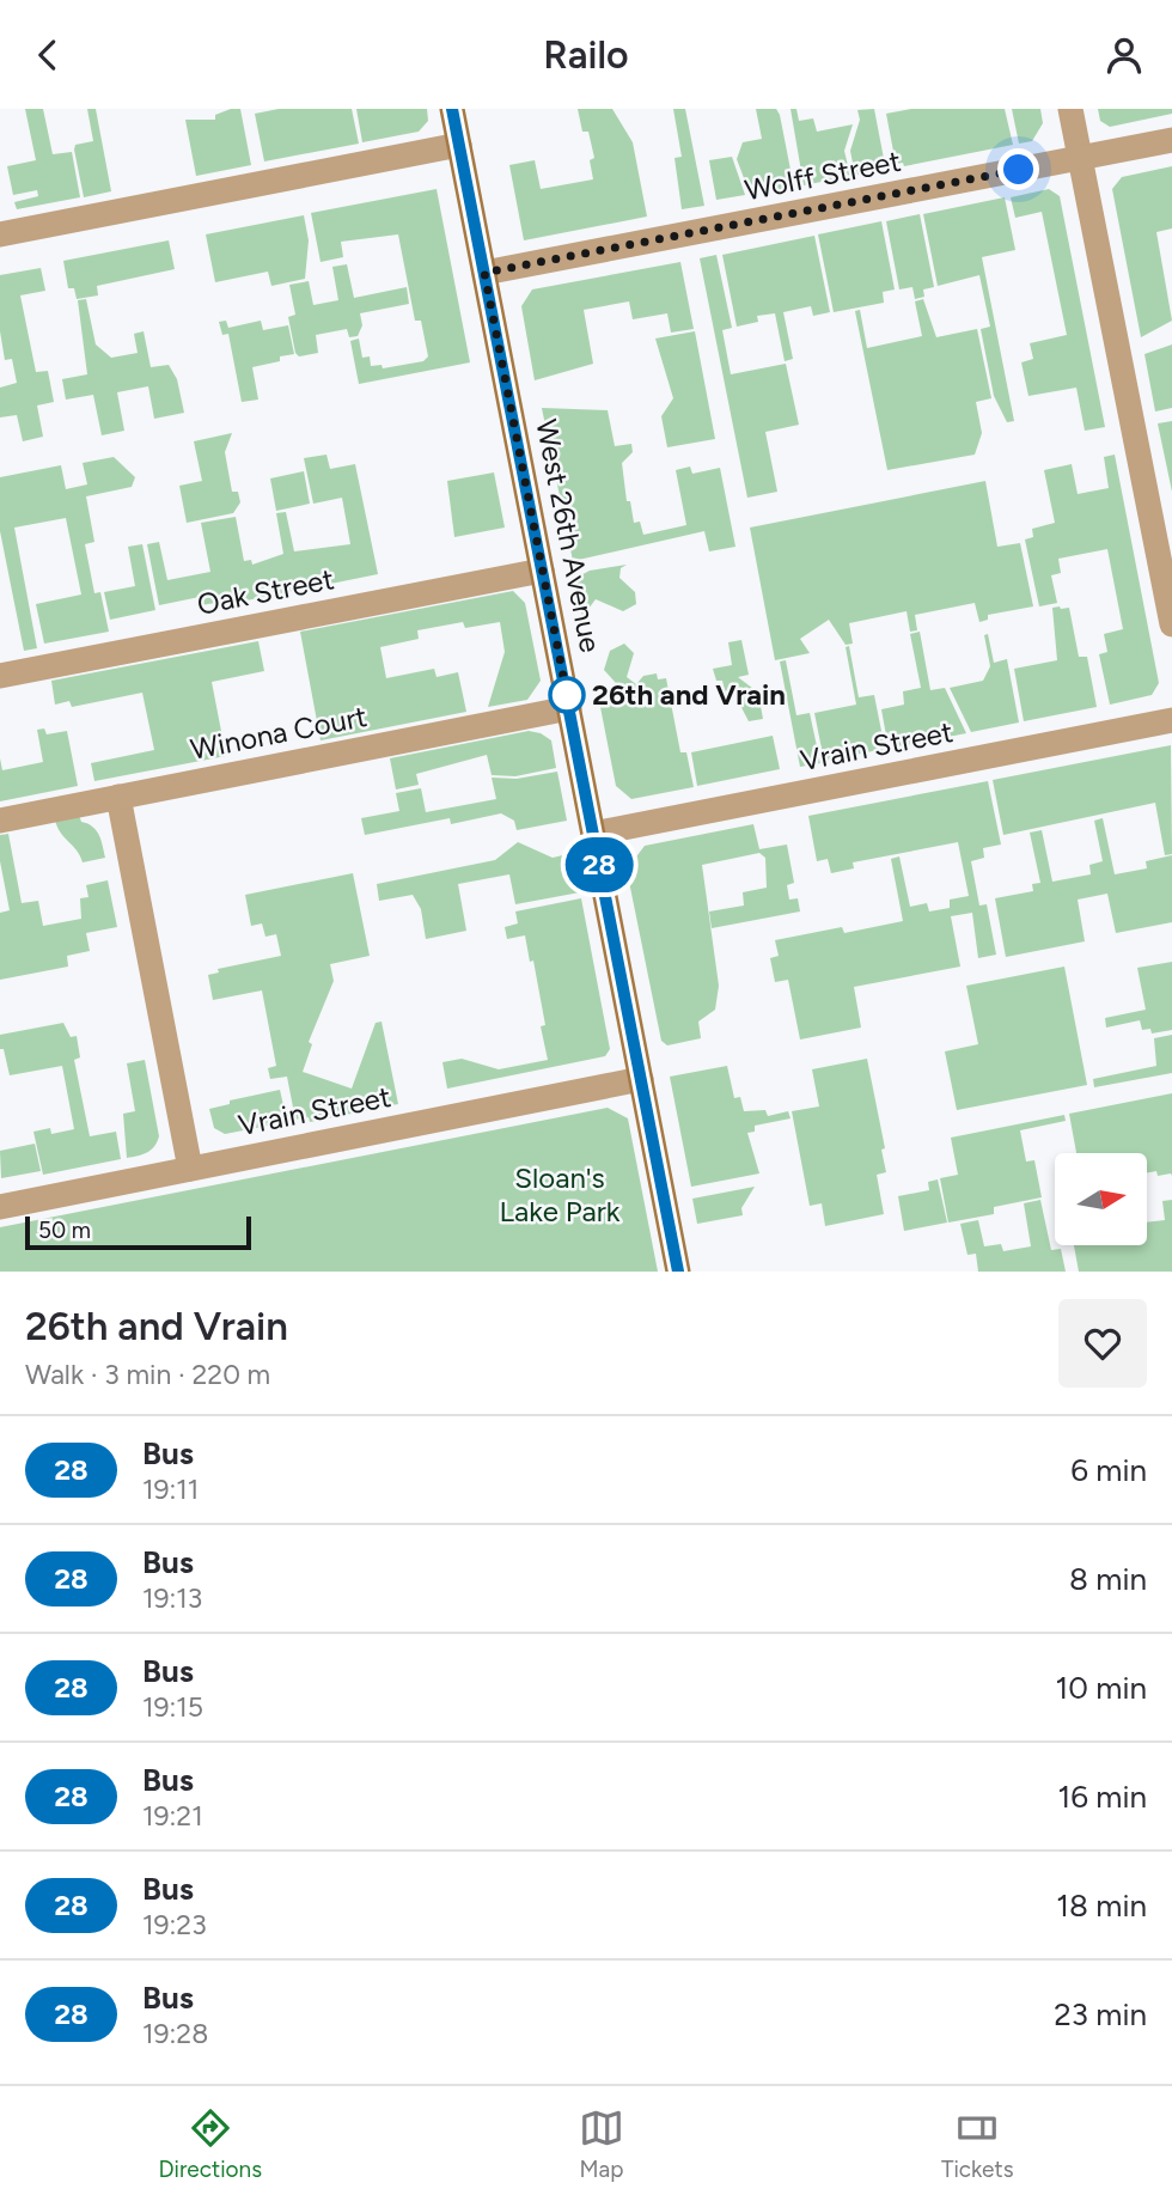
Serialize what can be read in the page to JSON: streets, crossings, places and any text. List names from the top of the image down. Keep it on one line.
{"streets":{"street":["Wolff Street","West 26th Avenue","Oak Street","Winona Court","Vrain Street"]},"crossings":[["Wolff Street","West 26th Avenue"],["West 26th Avenue","Oak Street"],["West 26th Avenue","Winona Court"],["West 26th Avenue","Vrain Street"]],"parks":["Sloan's Lake Park"],"places":["26th and Vrain"],"lines":["bus line 28"],"scale_bar":"50 m","north":"right","page":{"header":"Railo","on_map":"28","scale":"50 m","heading":["26th and Vrain","Walk · 3 min · 220 m"],"list":[{"mark":"28","name":"Bus","note":"19:11","value":"6 min"},{"mark":"28","name":"Bus","note":"19:13","value":"8 min"},{"mark":"28","name":"Bus","note":"19:15","value":"10 min"},{"mark":"28","name":"Bus","note":"19:21","value":"16 min"},{"mark":"28","name":"Bus","note":"19:23","value":"18 min"},{"mark":"28","name":"Bus","note":"19:28","value":"23 min"}],"tabs":["Directions","Map","Tickets"]}}
